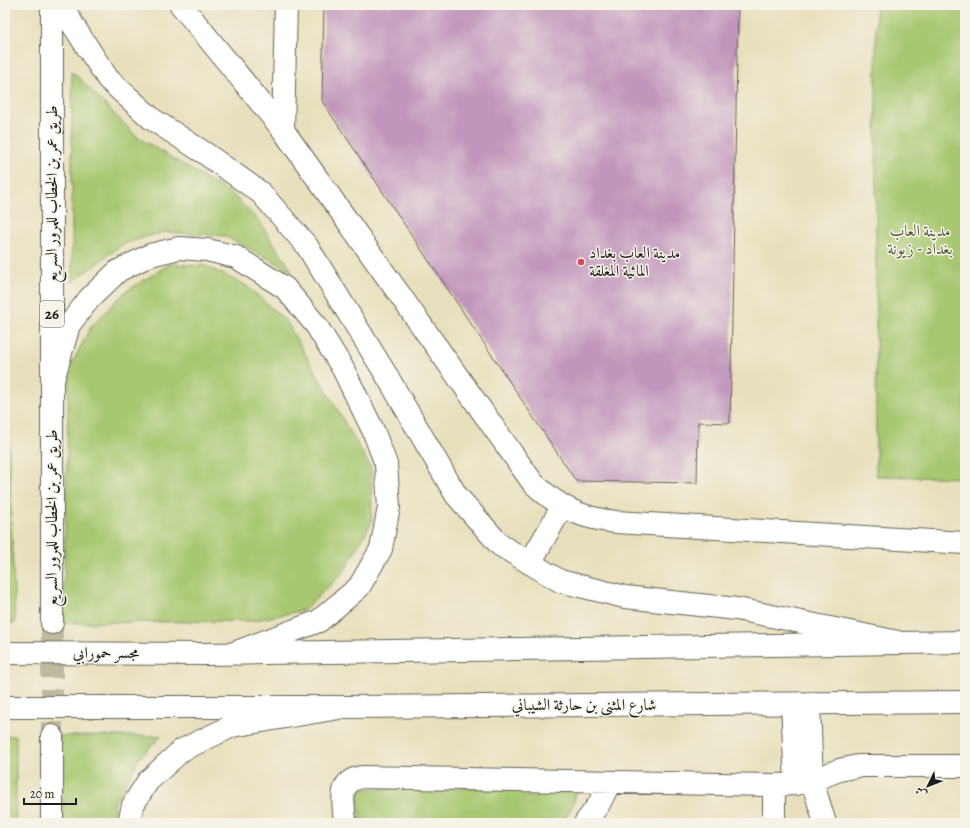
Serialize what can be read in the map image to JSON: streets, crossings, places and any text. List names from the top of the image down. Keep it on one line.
{"streets":{"main road":["طريق عمر بن الخطاب للمرور السريع","26","مجسر حمورابي","شارع المثنى بن حارثة الشيباني"]},"parks":["مدينة العاب بغداد - زيونة"],"places":["مدينة العاب بغداد المائية المغلقة"],"scale_bar":"20 m","north":"bottom left"}
